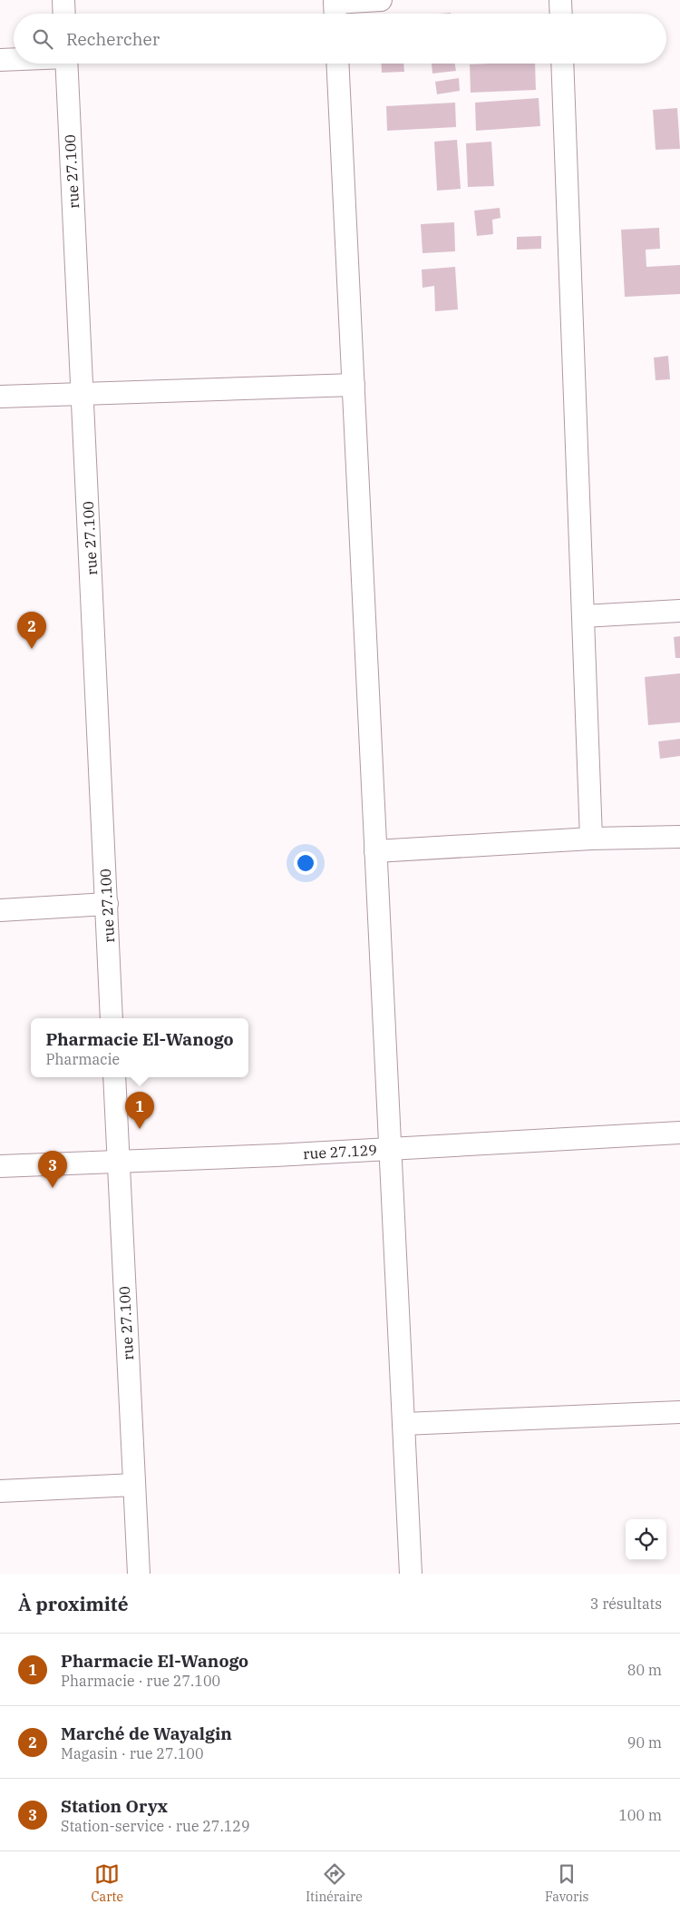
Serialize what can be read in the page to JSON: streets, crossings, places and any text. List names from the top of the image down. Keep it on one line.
{"streets":{"street":["rue 27.100","rue 27.129"]},"crossings":[["rue 27.100","rue 27.129"]],"page":{"search":"Rechercher","pins":["2","1","3"],"popup":["Pharmacie El-Wanogo","Pharmacie"],"heading":["À proximité","3 résultats"],"list":[{"mark":"1","name":"Pharmacie El-Wanogo","note":"Pharmacie · rue 27.100","value":"80 m"},{"mark":"2","name":"Marché de Wayalgin","note":"Magasin · rue 27.100","value":"90 m"},{"mark":"3","name":"Station Oryx","note":"Station-service · rue 27.129","value":"100 m"}],"nav":["Carte","Itinéraire","Favoris"]}}
